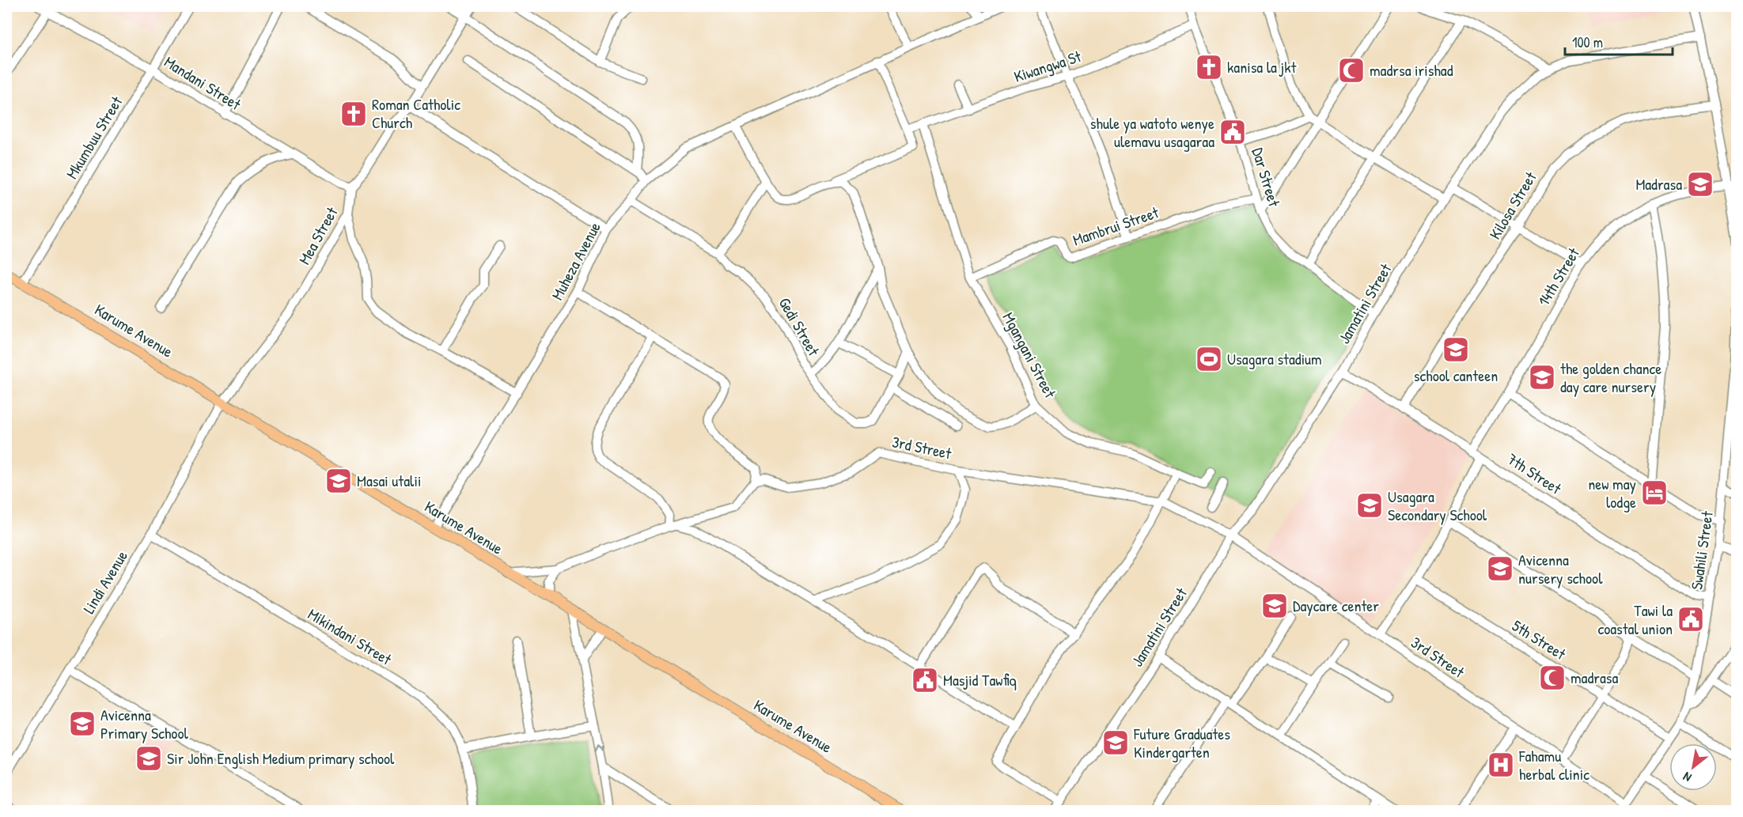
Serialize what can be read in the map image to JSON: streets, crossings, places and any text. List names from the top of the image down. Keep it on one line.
{"streets":{"main road":["Karume Avenue"],"street":["Kiwangwa St","Mandani Street","Mkumbuu Street","Dar Street","Kilosa Street","Mambrui Street","Mea Street","Muheza Avenue","14th Street","Jamatini Street","Gedi Street","Mgangani Street","3rd Street","7th Street","Swahili Street","Lindi Avenue","Mikindani Street","5th Street"]},"crossings":[["Kiwangwa St","Dar Street"],["Kiwangwa St","Mgangani Street"],["Mandani Street","Mkumbuu Street"],["Mandani Street","Mea Street"],["Mkumbuu Street","Karume Avenue"],["Dar Street","Mambrui Street"],["Dar Street","Jamatini Street"],["Kilosa Street","7th Street"],["Mambrui Street","Mgangani Street"],["Mea Street","Karume Avenue"],["Mea Street","Lindi Avenue"],["Muheza Avenue","Gedi Street"],["Muheza Avenue","Karume Avenue"],["14th Street","7th Street"],["Jamatini Street","3rd Street"],["Jamatini Street","7th Street"],["Karume Avenue","Lindi Avenue"],["3rd Street","Swahili Street"],["7th Street","Swahili Street"],["Swahili Street","5th Street"],["Lindi Avenue","Mikindani Street"]],"places":{"church":["kanisa la jkt","Roman Catholic Church"],"mosque":["madrsa irishad","madrasa"],"public building":["shule ya watoto wenye ulemavu usagaraa","Tawi la coastal union","Masjid Tawfiq"],"school or university":["Madrasa","school canteen","the golden chance day care nursery","Masai utalii","Usagara Secondary School","Avicenna nursery school","Daycare center","Avicenna Primary School","Future Graduates Kindergarten","Sir John English Medium primary school"],"sports":["Usagara stadium"],"hotel":["new may lodge"],"hospital":["Fahamu herbal clinic"]},"scale_bar":"100 m","north":"bottom left"}
